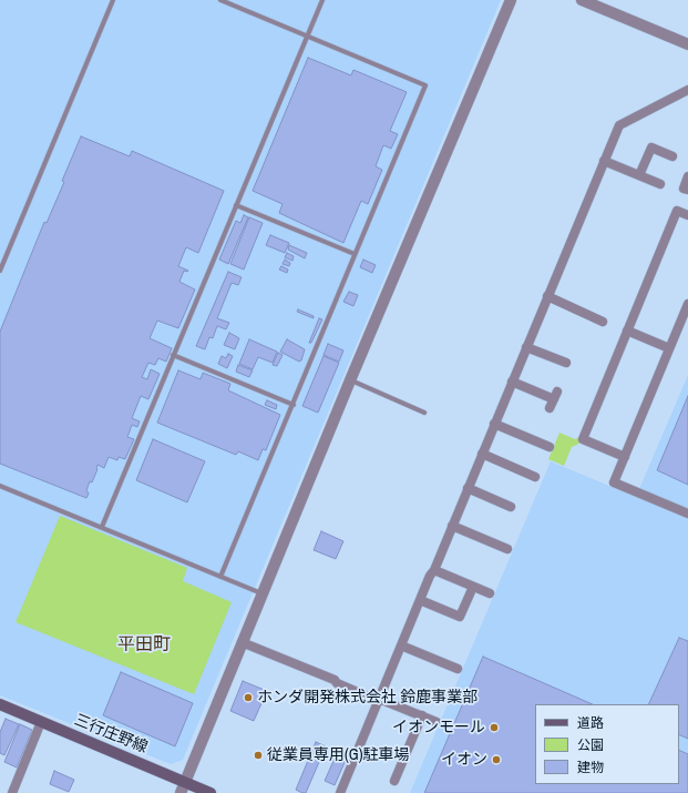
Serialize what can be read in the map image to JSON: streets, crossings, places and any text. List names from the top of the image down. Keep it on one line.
{"streets":{"main road":["三行庄野線"]},"districts":["平田町"],"places":["ホンダ開発株式会社 鈴鹿事業部","イオンモール","従業員専用(G)駐車場","イオン"],"legend":["道路","公園","建物"]}
